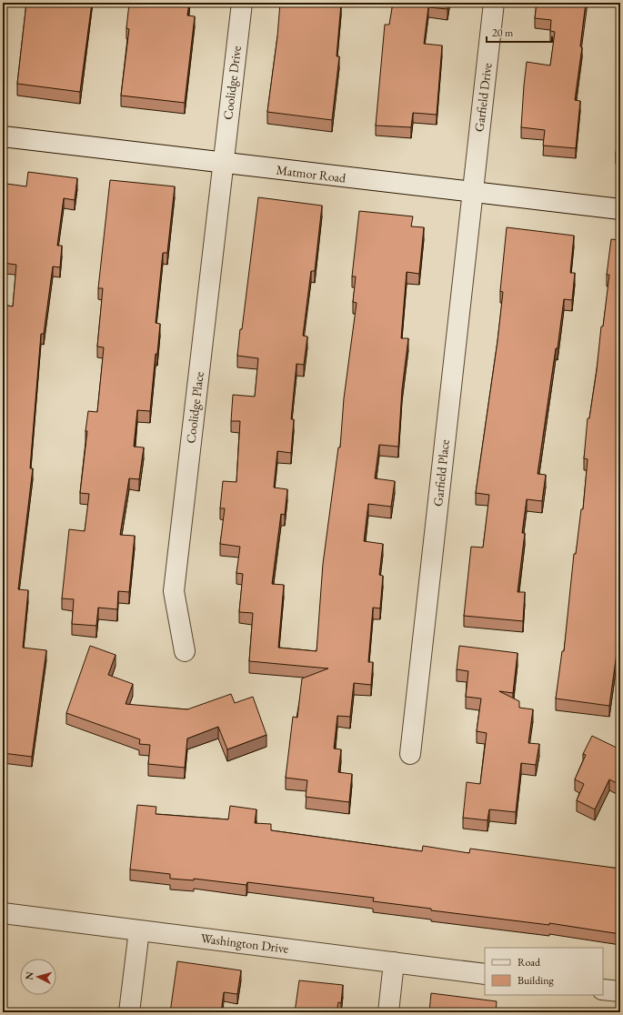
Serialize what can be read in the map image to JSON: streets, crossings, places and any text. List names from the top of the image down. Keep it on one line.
{"streets":{"street":["Coolidge Drive","Garfield Drive","Matmor Road","Coolidge Place","Garfield Place","Washington Drive"]},"crossings":[["Coolidge Drive","Matmor Road"],["Coolidge Drive","Coolidge Place"],["Garfield Drive","Matmor Road"],["Garfield Drive","Garfield Place"],["Matmor Road","Coolidge Place"],["Matmor Road","Garfield Place"]],"legend":["Road","Building"],"scale_bar":"20 m","north":"left"}
